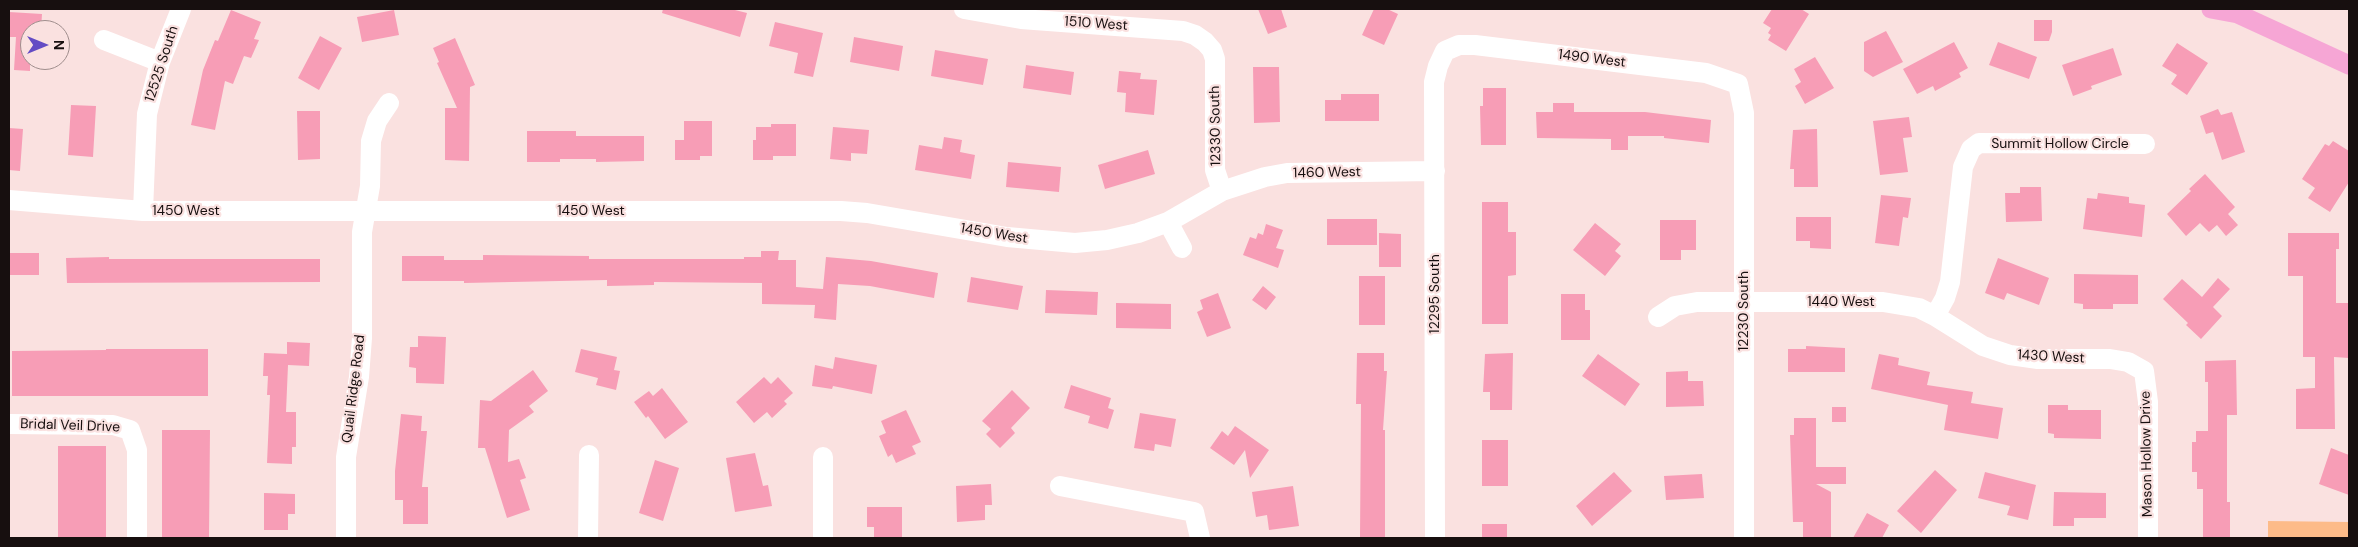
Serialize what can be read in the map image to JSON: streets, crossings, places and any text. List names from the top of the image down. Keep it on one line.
{"streets":{"street":["1510 West","1490 West","12525 South","12330 South","Summit Hollow Circle","1460 West","1450 West","12295 South","1440 West","12230 South","1430 West","Quail Ridge Road","Bridal Veil Drive","Mason Hollow Drive"]},"crossings":[["1510 West","12330 South"],["1490 West","12295 South"],["1490 West","12230 South"],["12525 South","1450 West"],["12330 South","1460 West"],["12330 South","1450 West"],["Summit Hollow Circle","1440 West"],["Summit Hollow Circle","1430 West"],["1460 West","1450 West"],["1460 West","12295 South"],["1450 West","Quail Ridge Road"],["1440 West","12230 South"],["1440 West","1430 West"],["1430 West","Mason Hollow Drive"]],"north":"right"}
